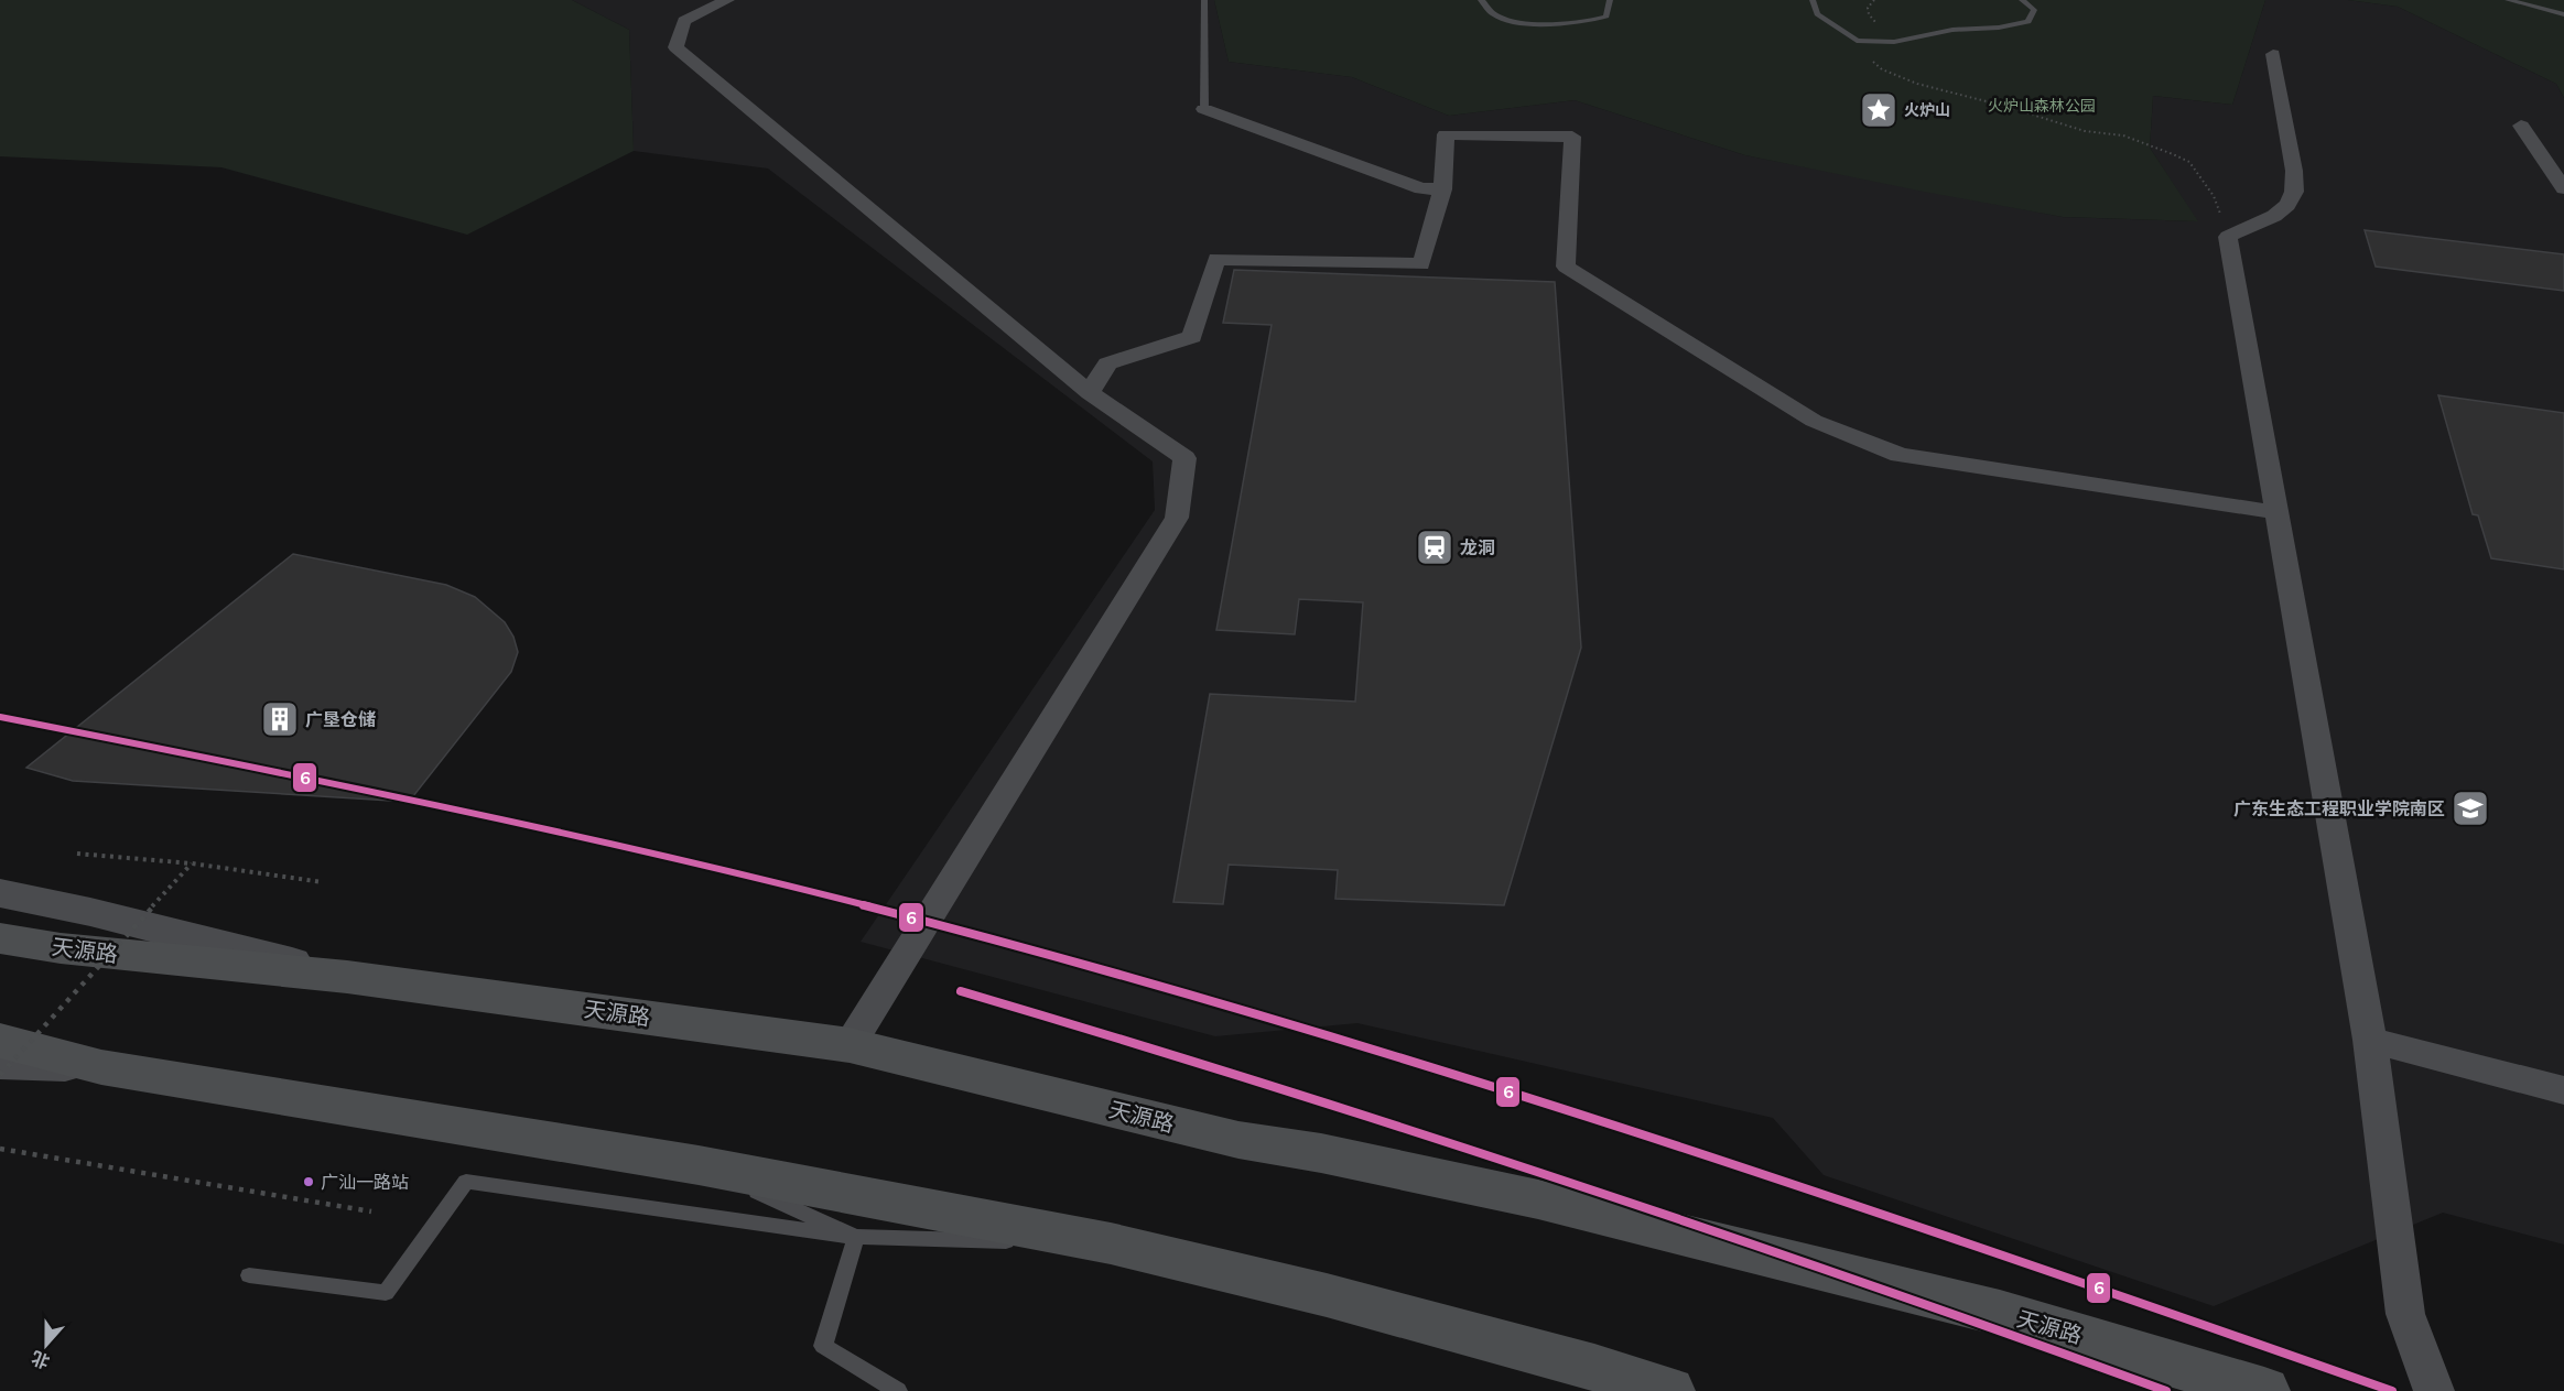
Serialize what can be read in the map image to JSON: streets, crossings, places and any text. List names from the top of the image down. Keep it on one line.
{"streets":{"highway":["天源路"]},"parks":["火炉山森林公园"],"places":{"place":["火炉山"],"station":["龙洞"],"building":["广垦仓储"],"school or university":["广东生态工程职业学院南区"],"other":["广汕一路站"]},"lines":["transit line 6"],"north":"bottom"}
